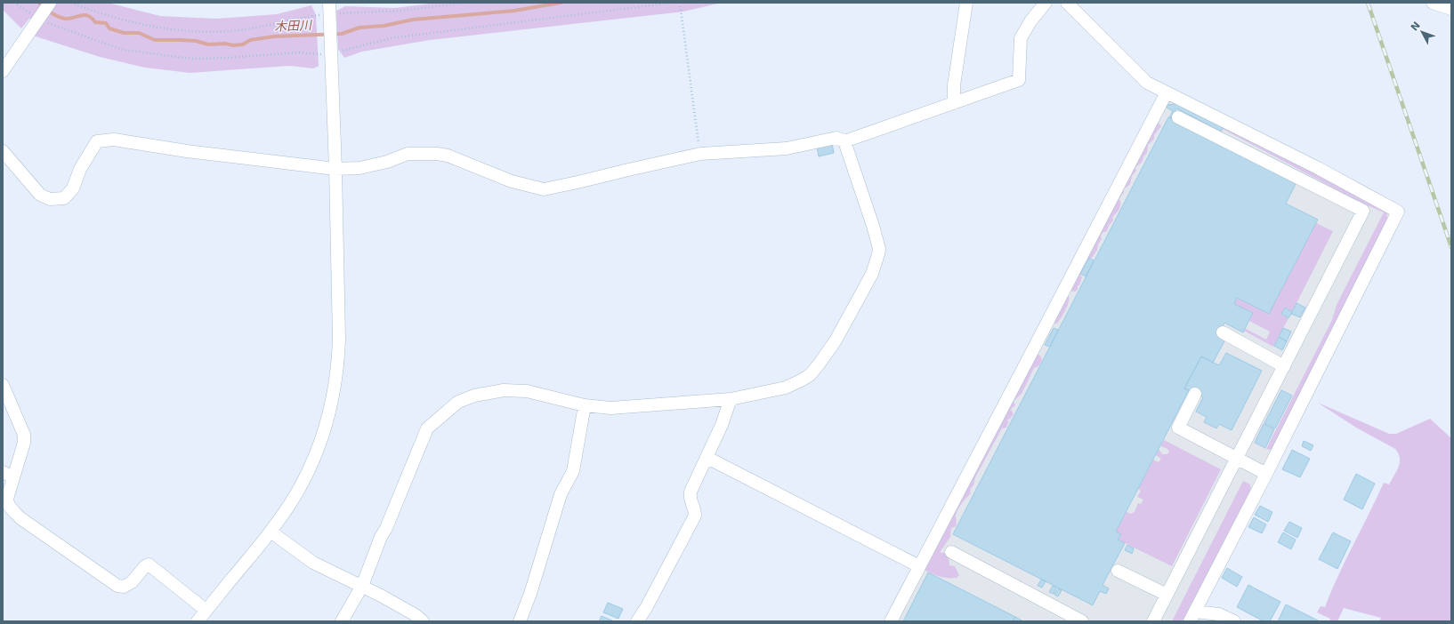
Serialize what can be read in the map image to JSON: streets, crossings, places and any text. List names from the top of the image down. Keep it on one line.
{"water":["木田川"],"north":"top left"}
